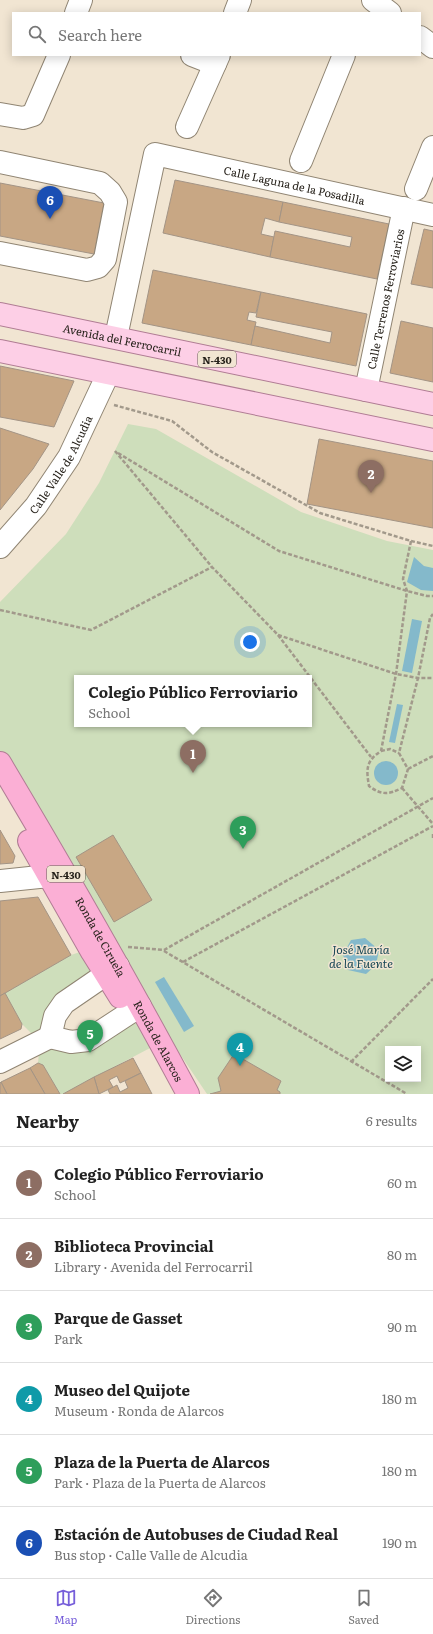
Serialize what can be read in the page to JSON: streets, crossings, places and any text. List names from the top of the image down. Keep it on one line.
{"streets":{"highway":["N-430","Ronda de Ciruela","Ronda de Alarcos"],"main road":["Avenida del Ferrocarril"],"street":["Calle Laguna de la Posadilla","Calle Terrenos Ferroviarios","Calle Valle de Alcudia"]},"crossings":[["Calle Laguna de la Posadilla","Calle Terrenos Ferroviarios"],["Calle Laguna de la Posadilla","Avenida del Ferrocarril"],["Calle Terrenos Ferroviarios","Avenida del Ferrocarril"],["Ronda de Ciruela","Ronda de Alarcos"]],"water":["José María de la Fuente"],"page":{"search":"Search here","pins":["6","2","1","3","5","4"],"popup":["Colegio Público Ferroviario","School"],"heading":["Nearby","6 results"],"list":[{"mark":"1","name":"Colegio Público Ferroviario","note":"School","value":"60 m"},{"mark":"2","name":"Biblioteca Provincial","note":"Library · Avenida del Ferrocarril","value":"80 m"},{"mark":"3","name":"Parque de Gasset","note":"Park","value":"90 m"},{"mark":"4","name":"Museo del Quijote","note":"Museum · Ronda de Alarcos","value":"180 m"},{"mark":"5","name":"Plaza de la Puerta de Alarcos","note":"Park · Plaza de la Puerta de Alarcos","value":"180 m"},{"mark":"6","name":"Estación de Autobuses de Ciudad Real","note":"Bus stop · Calle Valle de Alcudia","value":"190 m"}],"nav":["Map","Directions","Saved"]}}
